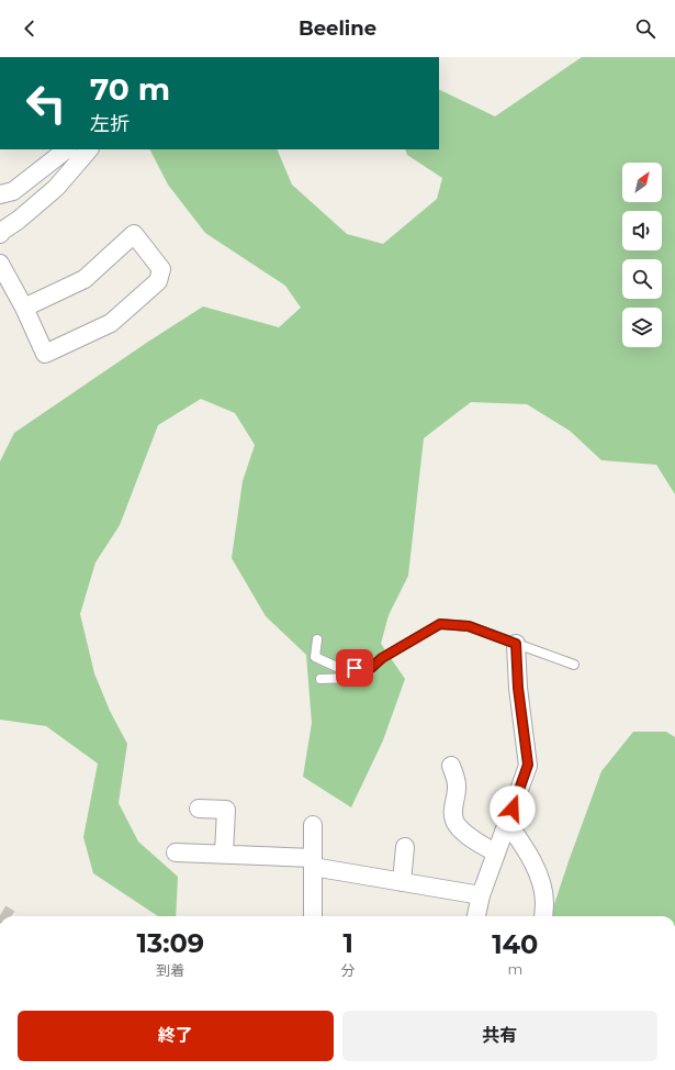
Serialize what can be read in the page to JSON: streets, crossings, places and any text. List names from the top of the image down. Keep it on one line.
{"north":"top right","page":{"header":"Beeline","turn":["70 m","左折"],"eta":["13:09","到着","1","分","140","m"],"buttons":["終了","共有"]}}
